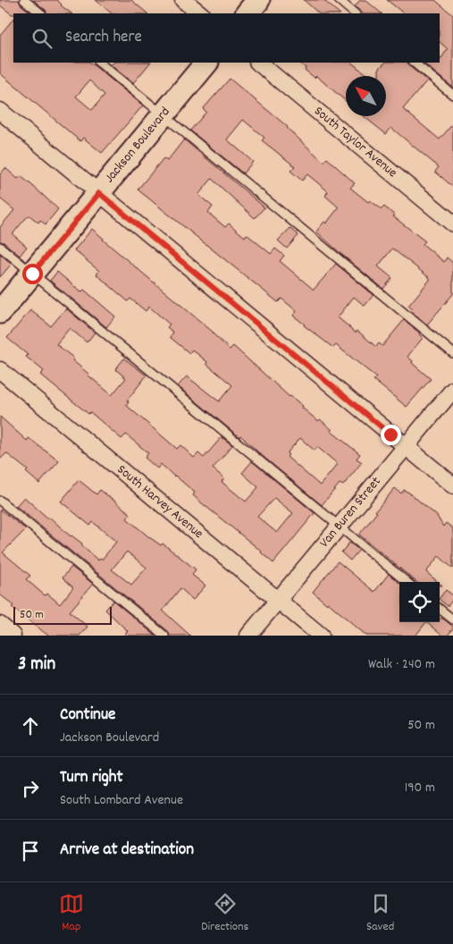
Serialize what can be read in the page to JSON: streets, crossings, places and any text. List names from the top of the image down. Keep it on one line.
{"streets":{"street":["South Taylor Avenue","Jackson Boulevard","South Harvey Avenue","Van Buren Street"]},"crossings":[["South Harvey Avenue","Van Buren Street"]],"scale_bar":"50 m","north":"top left","page":{"search":"Search here","scale":"50 m","heading":["3 min","Walk · 240 m"],"list":[["Continue","Jackson Boulevard","50 m"],["Turn right","South Lombard Avenue","190 m"],"Arrive at destination"],"nav":["Map","Directions","Saved"]}}
